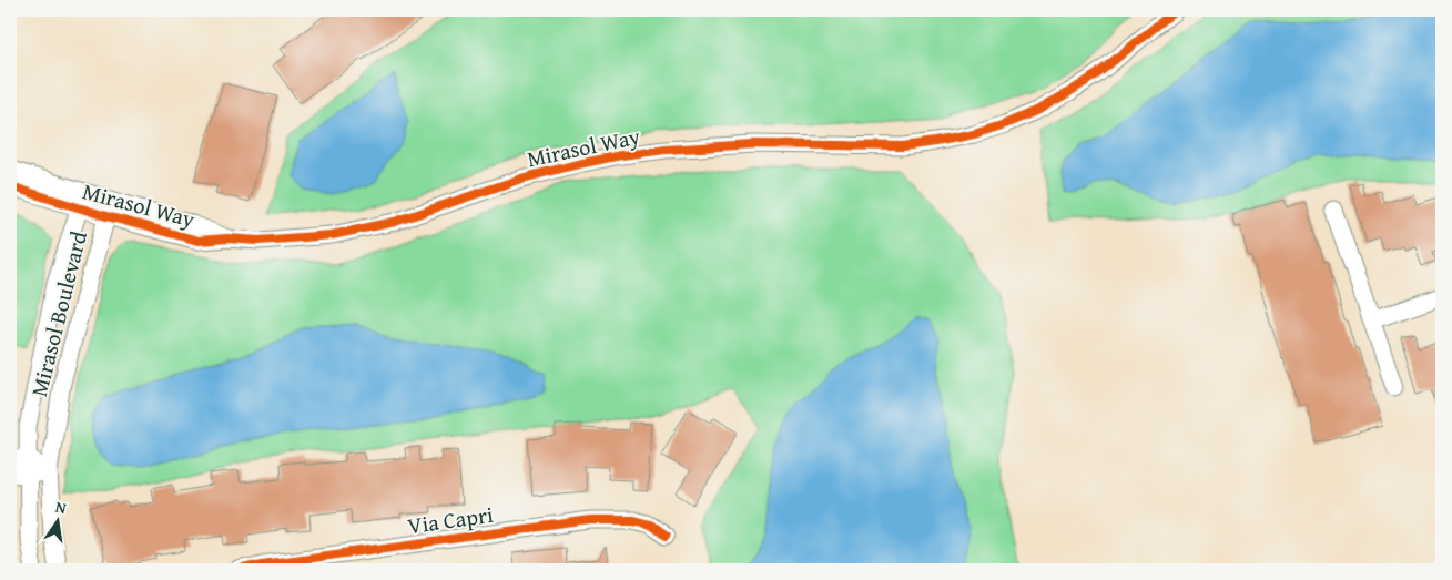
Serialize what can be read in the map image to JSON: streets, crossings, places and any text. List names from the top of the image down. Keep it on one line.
{"streets":{"street":["Mirasol Way","Mirasol Boulevard","Via Capri"]},"crossings":[["Mirasol Way","Mirasol Boulevard"]],"north":"top"}
